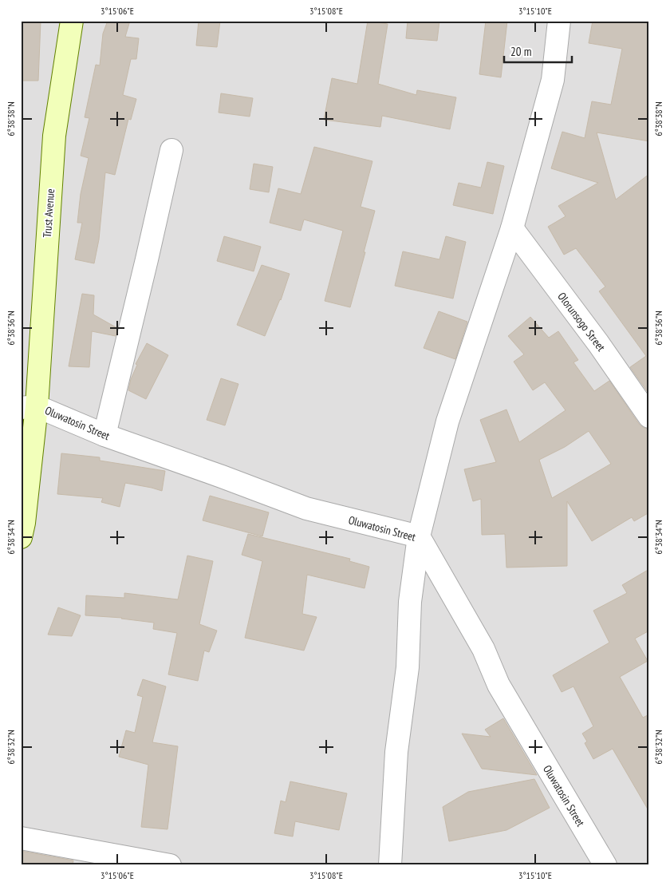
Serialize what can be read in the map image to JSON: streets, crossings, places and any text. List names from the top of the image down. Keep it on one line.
{"streets":{"street":["Trust Avenue","Olorunsogo Street","Oluwatosin Street"]},"crossings":[["Trust Avenue","Oluwatosin Street"]],"scale_bar":"20 m","coordinates":["3°15'06\"E","3°15'08\"E","3°15'10\"E","6°38'38\"N","6°38'36\"N","6°38'34\"N","6°38'32\"N"]}
